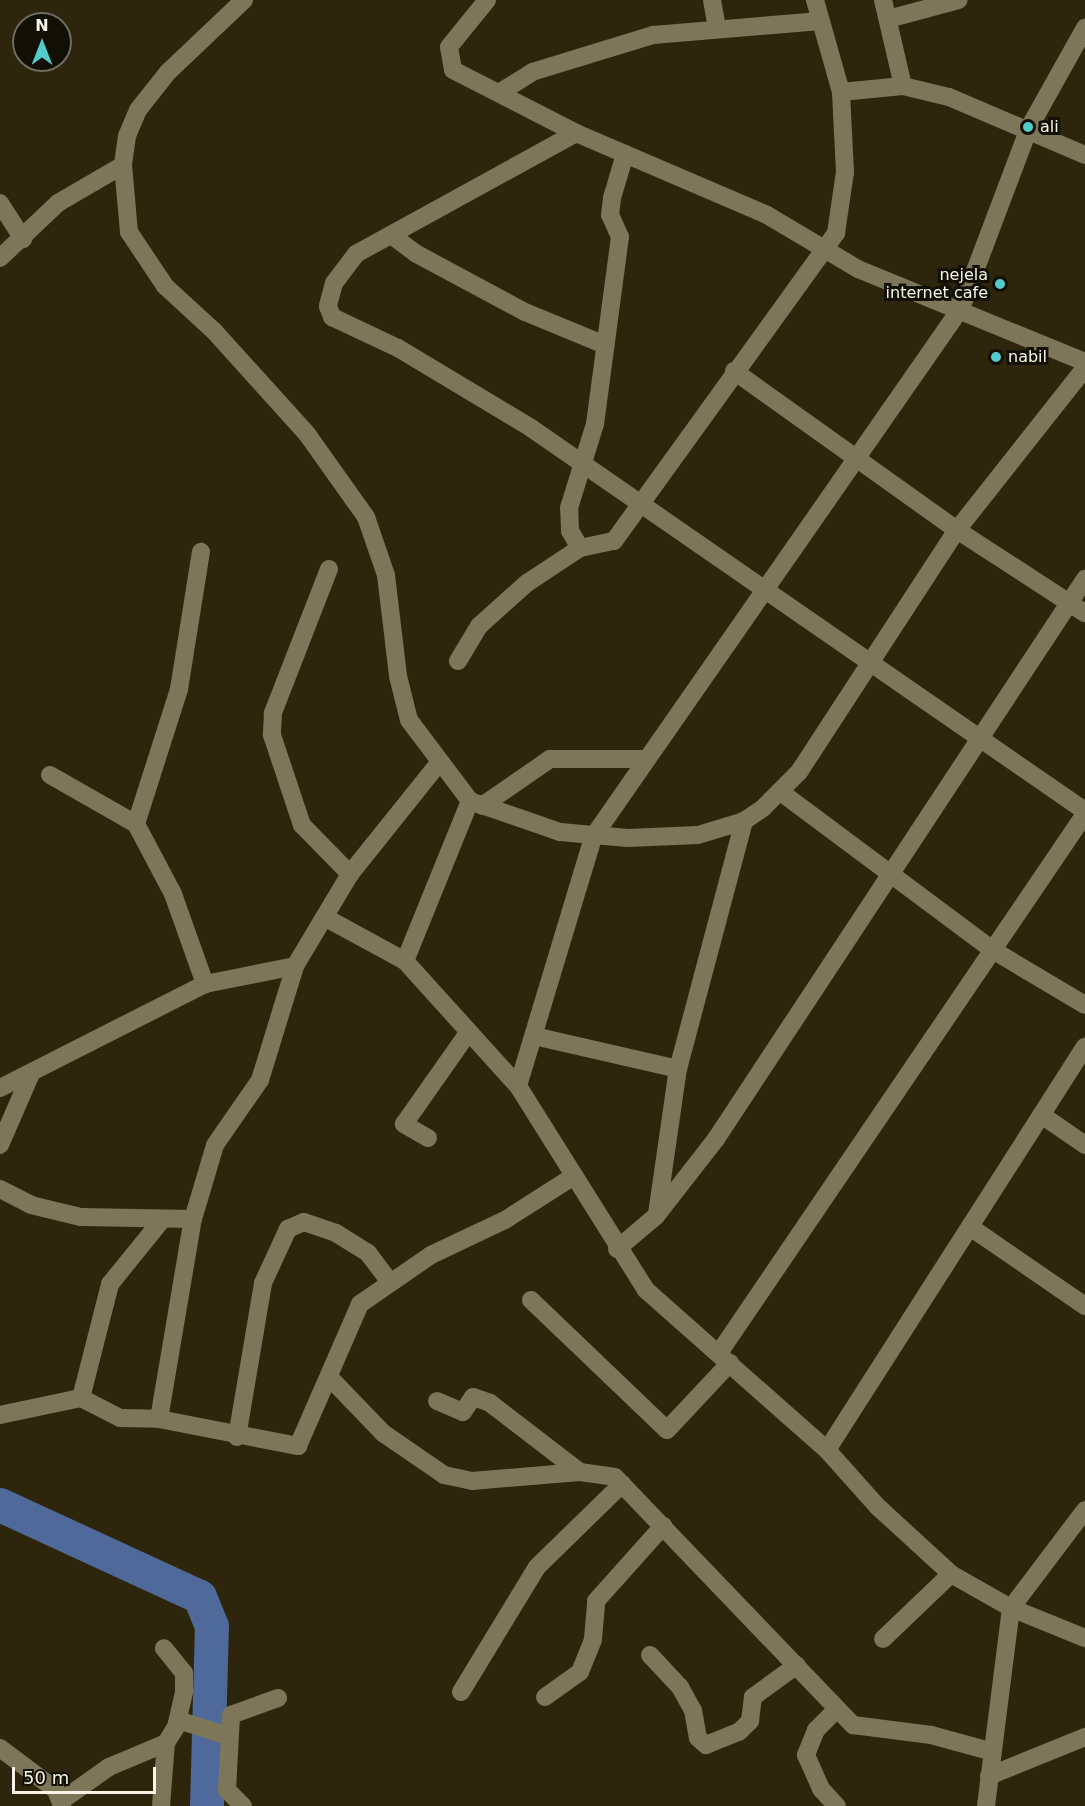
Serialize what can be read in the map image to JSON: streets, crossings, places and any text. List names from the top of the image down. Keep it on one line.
{"places":["ali","nejela internet cafe","nabil"],"scale_bar":"50 m","north":"top"}
